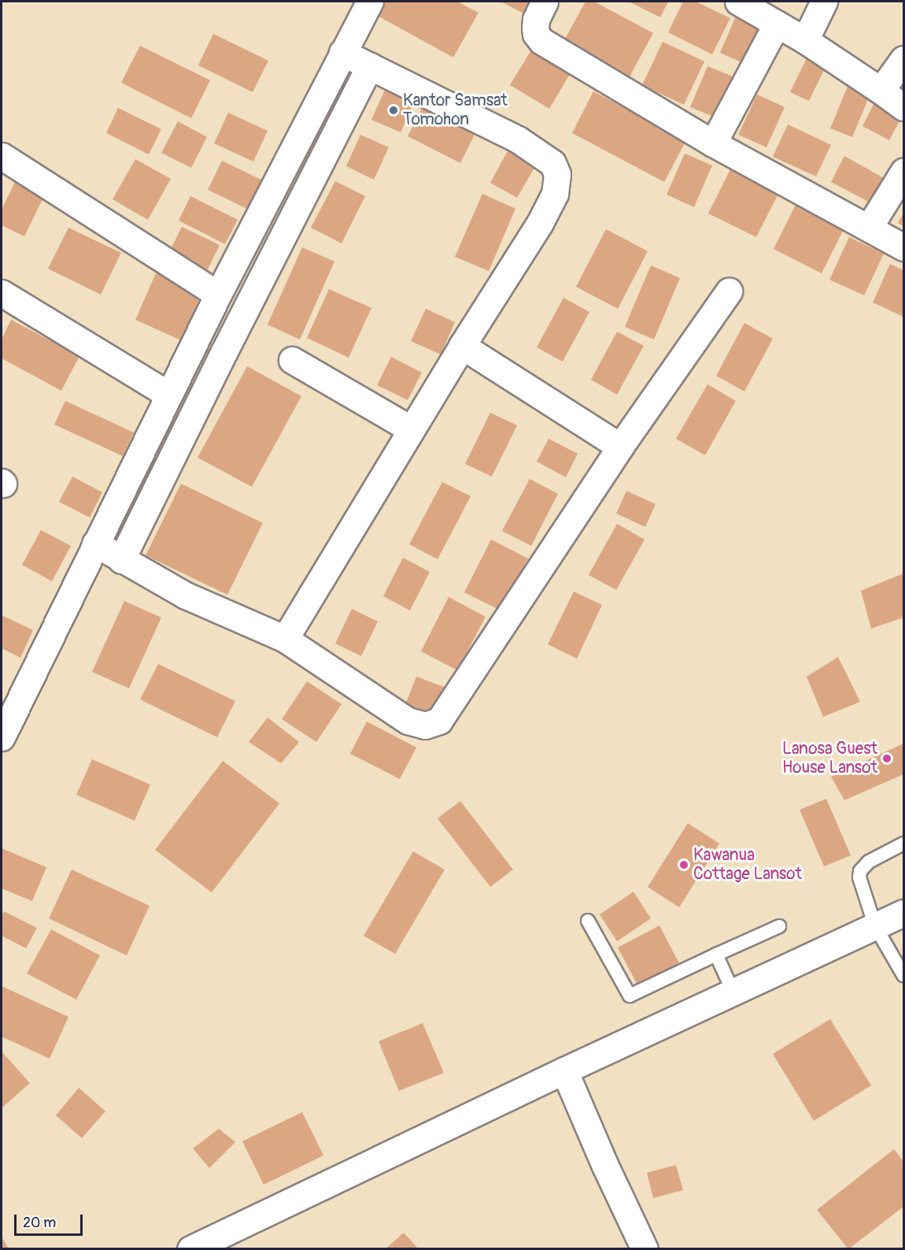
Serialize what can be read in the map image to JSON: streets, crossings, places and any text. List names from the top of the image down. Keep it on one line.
{"places":["Kantor Samsat Tomohon","Lanosa Guest House Lansot","Kawanua Cottage Lansot"],"scale_bar":"20 m"}
